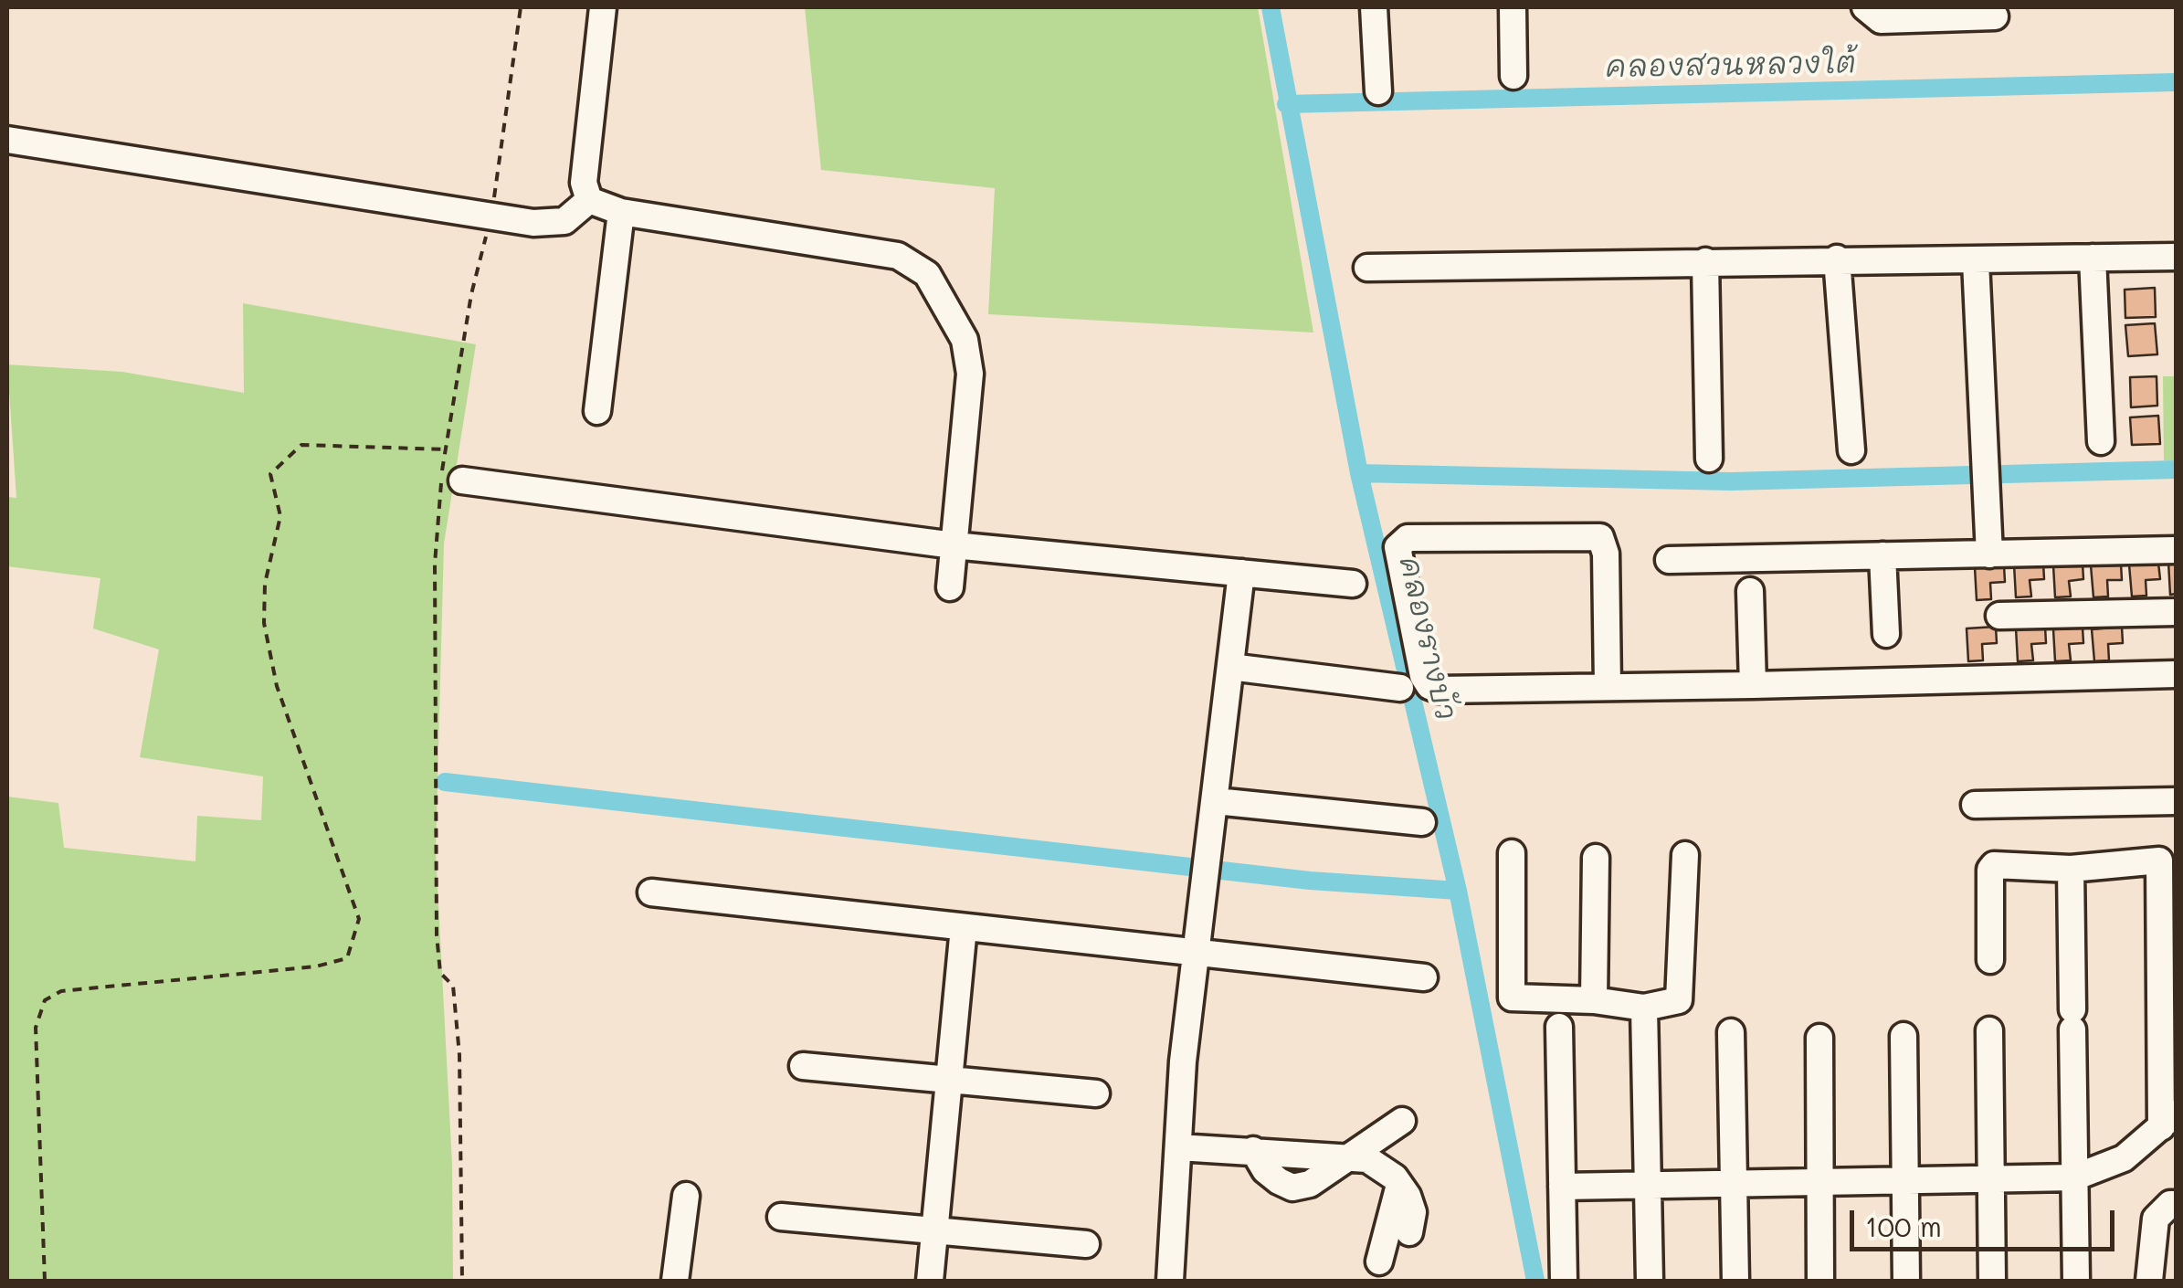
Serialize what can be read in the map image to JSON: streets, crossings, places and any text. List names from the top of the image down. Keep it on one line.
{"water":["คลองสวนหลวงใต้","คลองรางบัว"],"scale_bar":"100 m"}
